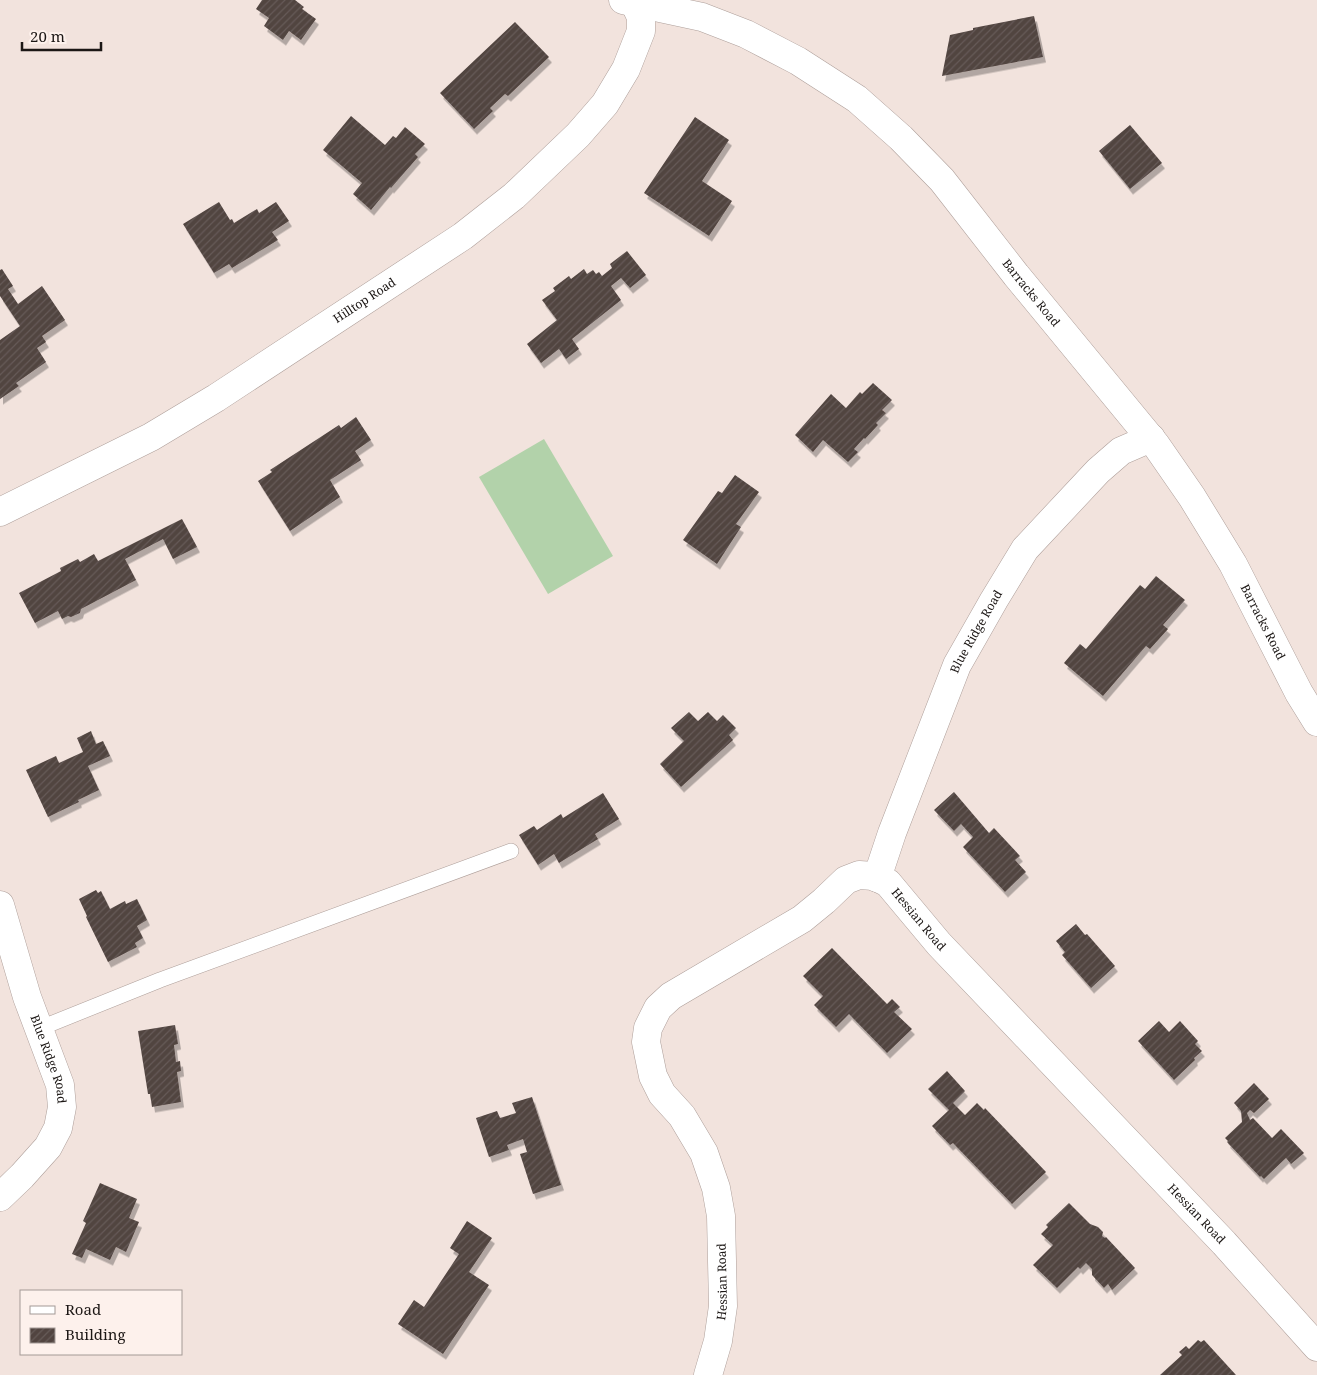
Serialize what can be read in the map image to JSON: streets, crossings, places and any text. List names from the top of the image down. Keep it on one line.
{"streets":{"street":["Barracks Road","Hilltop Road","Blue Ridge Road","Hessian Road"]},"crossings":[["Barracks Road","Hilltop Road"],["Barracks Road","Blue Ridge Road"],["Blue Ridge Road","Hessian Road"]],"legend":["Road","Building"],"scale_bar":"20 m"}
